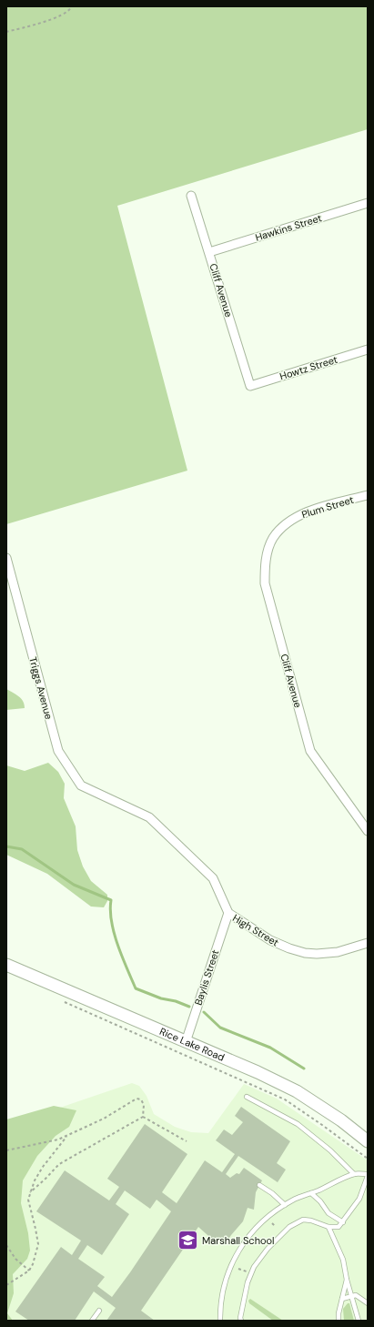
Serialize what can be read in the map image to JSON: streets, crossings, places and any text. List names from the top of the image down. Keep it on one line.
{"streets":{"main road":["Rice Lake Road"],"street":["Hawkins Street","Cliff Avenue","Howtz Street","Plum Street","Triggs Avenue","High Street","Baylis Street"]},"crossings":[["Hawkins Street","Cliff Avenue"],["Cliff Avenue","Howtz Street"],["Cliff Avenue","Plum Street"],["Triggs Avenue","High Street"],["High Street","Baylis Street"],["Baylis Street","Rice Lake Road"]],"places":{"school or university":["Marshall School"]}}
